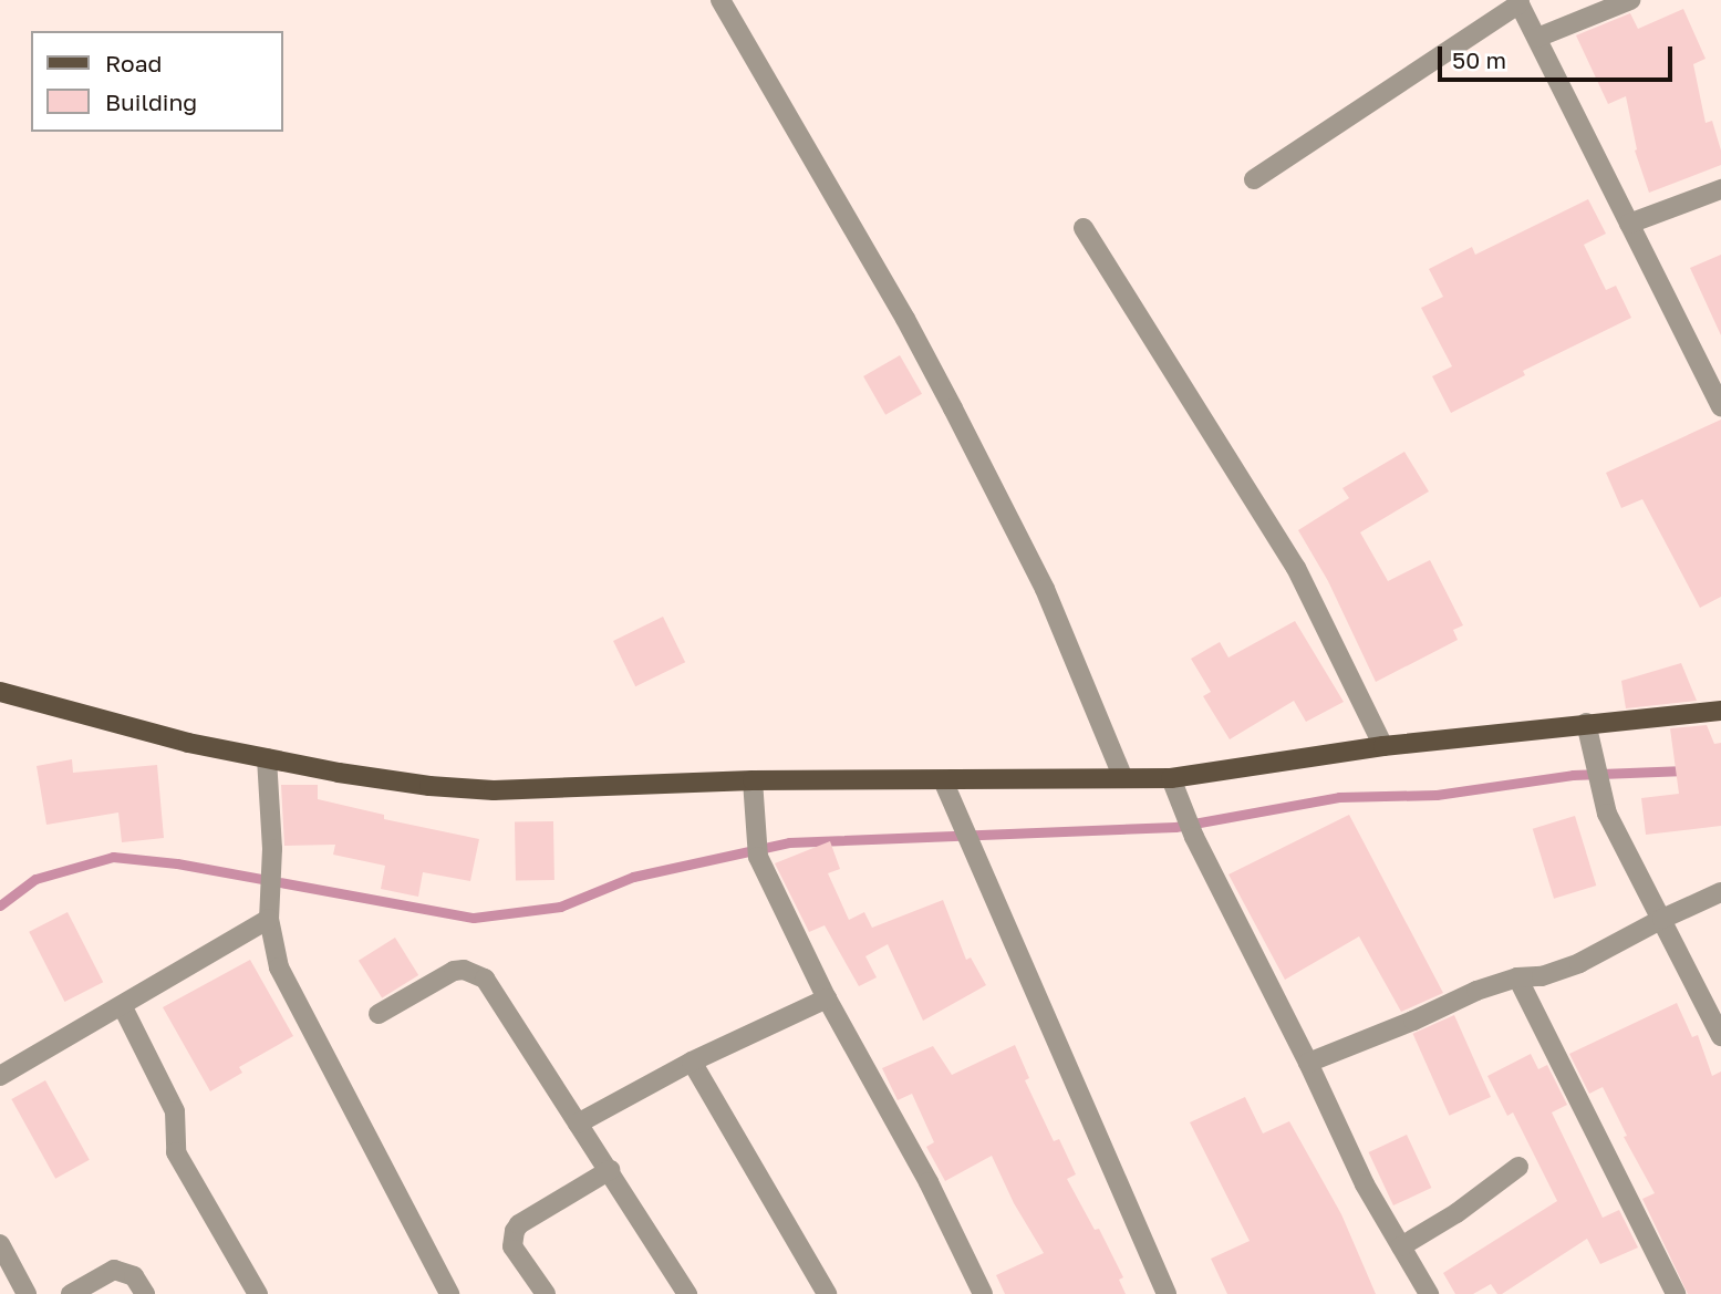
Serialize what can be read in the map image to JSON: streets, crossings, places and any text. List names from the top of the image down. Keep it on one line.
{"legend":["Road","Building"],"scale_bar":"50 m"}
